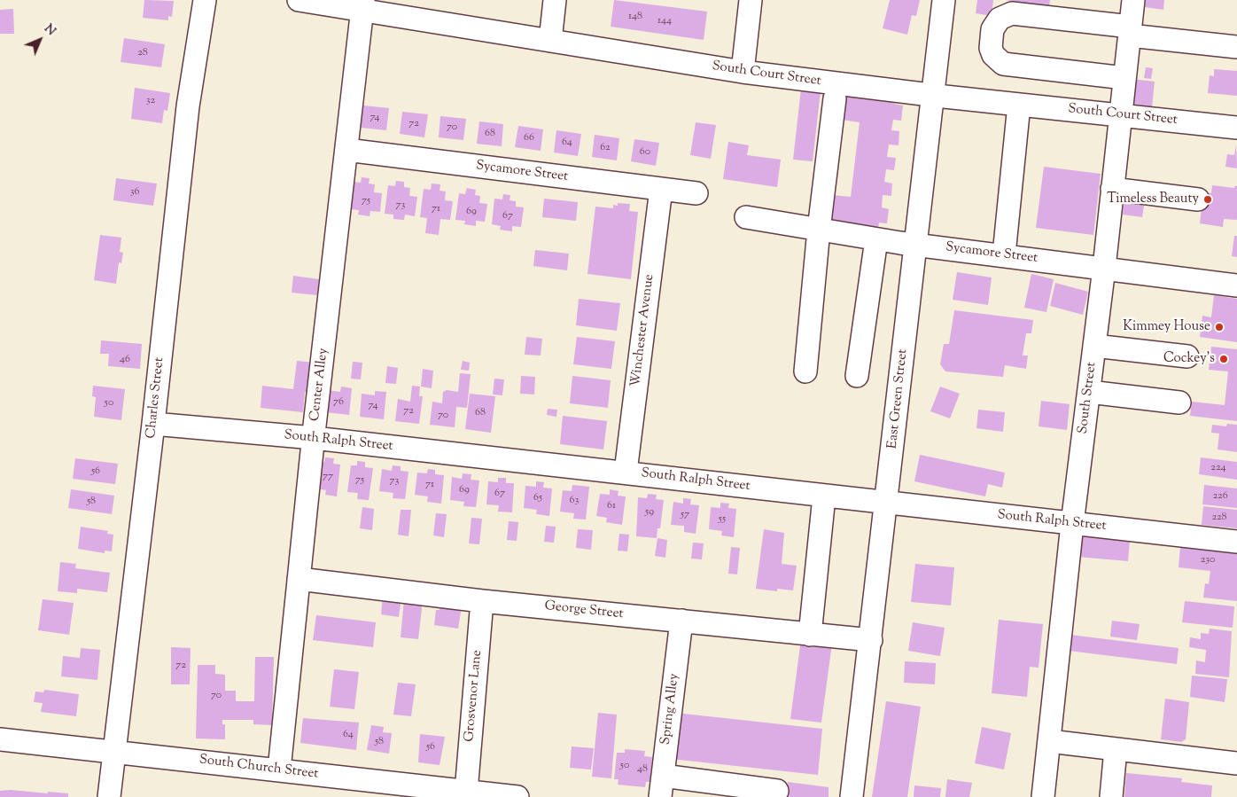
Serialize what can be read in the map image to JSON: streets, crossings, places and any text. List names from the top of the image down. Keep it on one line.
{"streets":{"street":["South Court Street","Sycamore Street","Winchester Avenue","Center Alley","Charles Street","South Street","East Green Street","South Ralph Street","George Street","Grosvenor Lane","Spring Alley","South Church Street"]},"crossings":[["South Court Street","Center Alley"],["South Court Street","South Street"],["South Court Street","East Green Street"],["Sycamore Street","Winchester Avenue"],["Sycamore Street","Center Alley"],["Sycamore Street","South Street"],["Sycamore Street","East Green Street"],["Winchester Avenue","South Ralph Street"],["Center Alley","South Ralph Street"],["Center Alley","George Street"],["Center Alley","South Church Street"],["Charles Street","South Ralph Street"],["Charles Street","South Church Street"],["South Street","South Ralph Street"],["East Green Street","South Ralph Street"],["East Green Street","George Street"],["George Street","Grosvenor Lane"],["George Street","Spring Alley"],["Grosvenor Lane","South Church Street"]],"places":["Timeless Beauty","Kimmey House","Cockey's"],"house_numbers":["148","144","28","32","74","72","70","68","66","64","62","60","36","75","73","71","69","67","46","76","50","74","72","68","70","224","56","77","75","73","71","69","67","226","65","63","58","61","59","57","228","55","230","72","70","64","58","56","50","48"],"north":"top right"}
